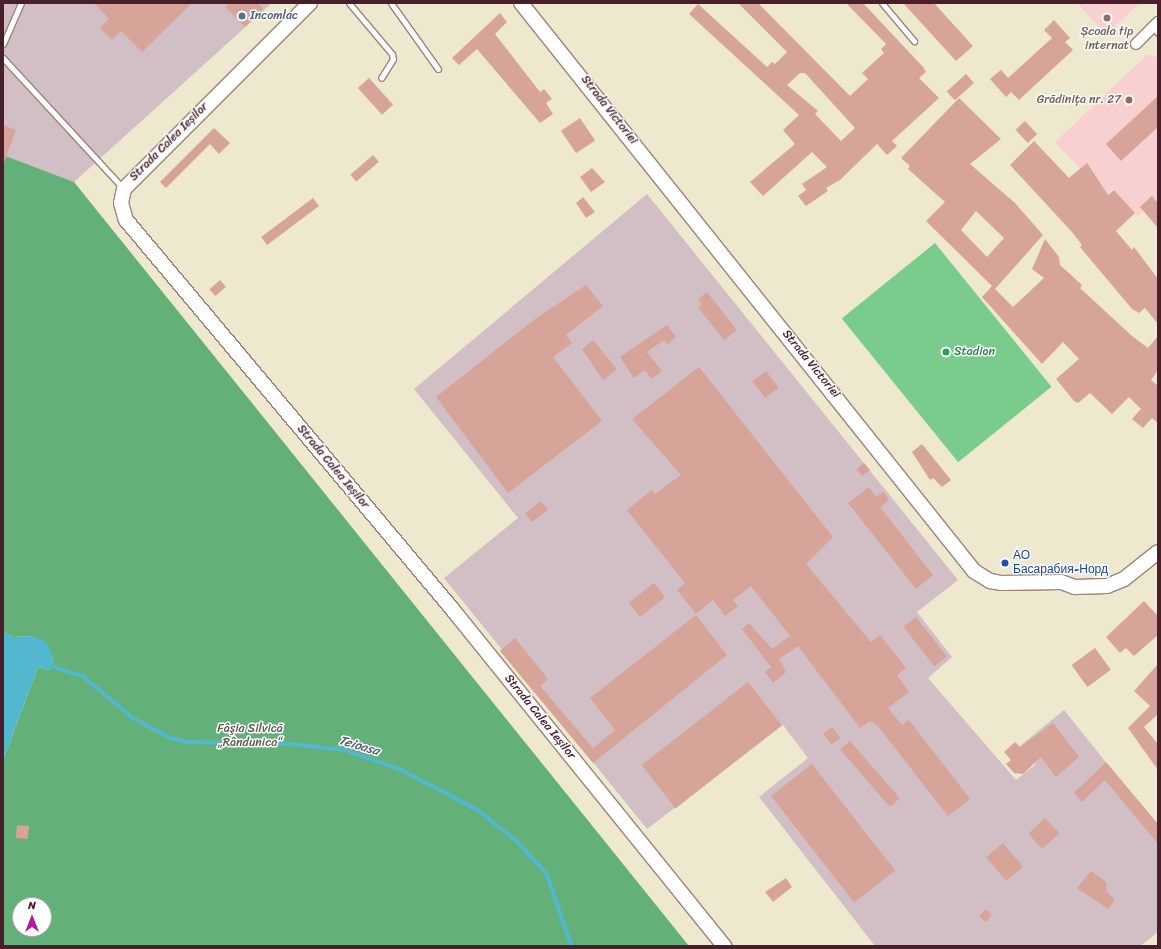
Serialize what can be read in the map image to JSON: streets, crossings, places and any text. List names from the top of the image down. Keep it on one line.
{"streets":{"street":["Strada Victoriei","Strada Calea Ieșilor"]},"water":["Teioasa"],"parks":["Fâşia Silvică „Rândunica“"],"places":["Incomlac","Școala tip internat","Grădinița nr. 27","Stadion","АО Басарабия-Норд"],"north":"top"}
